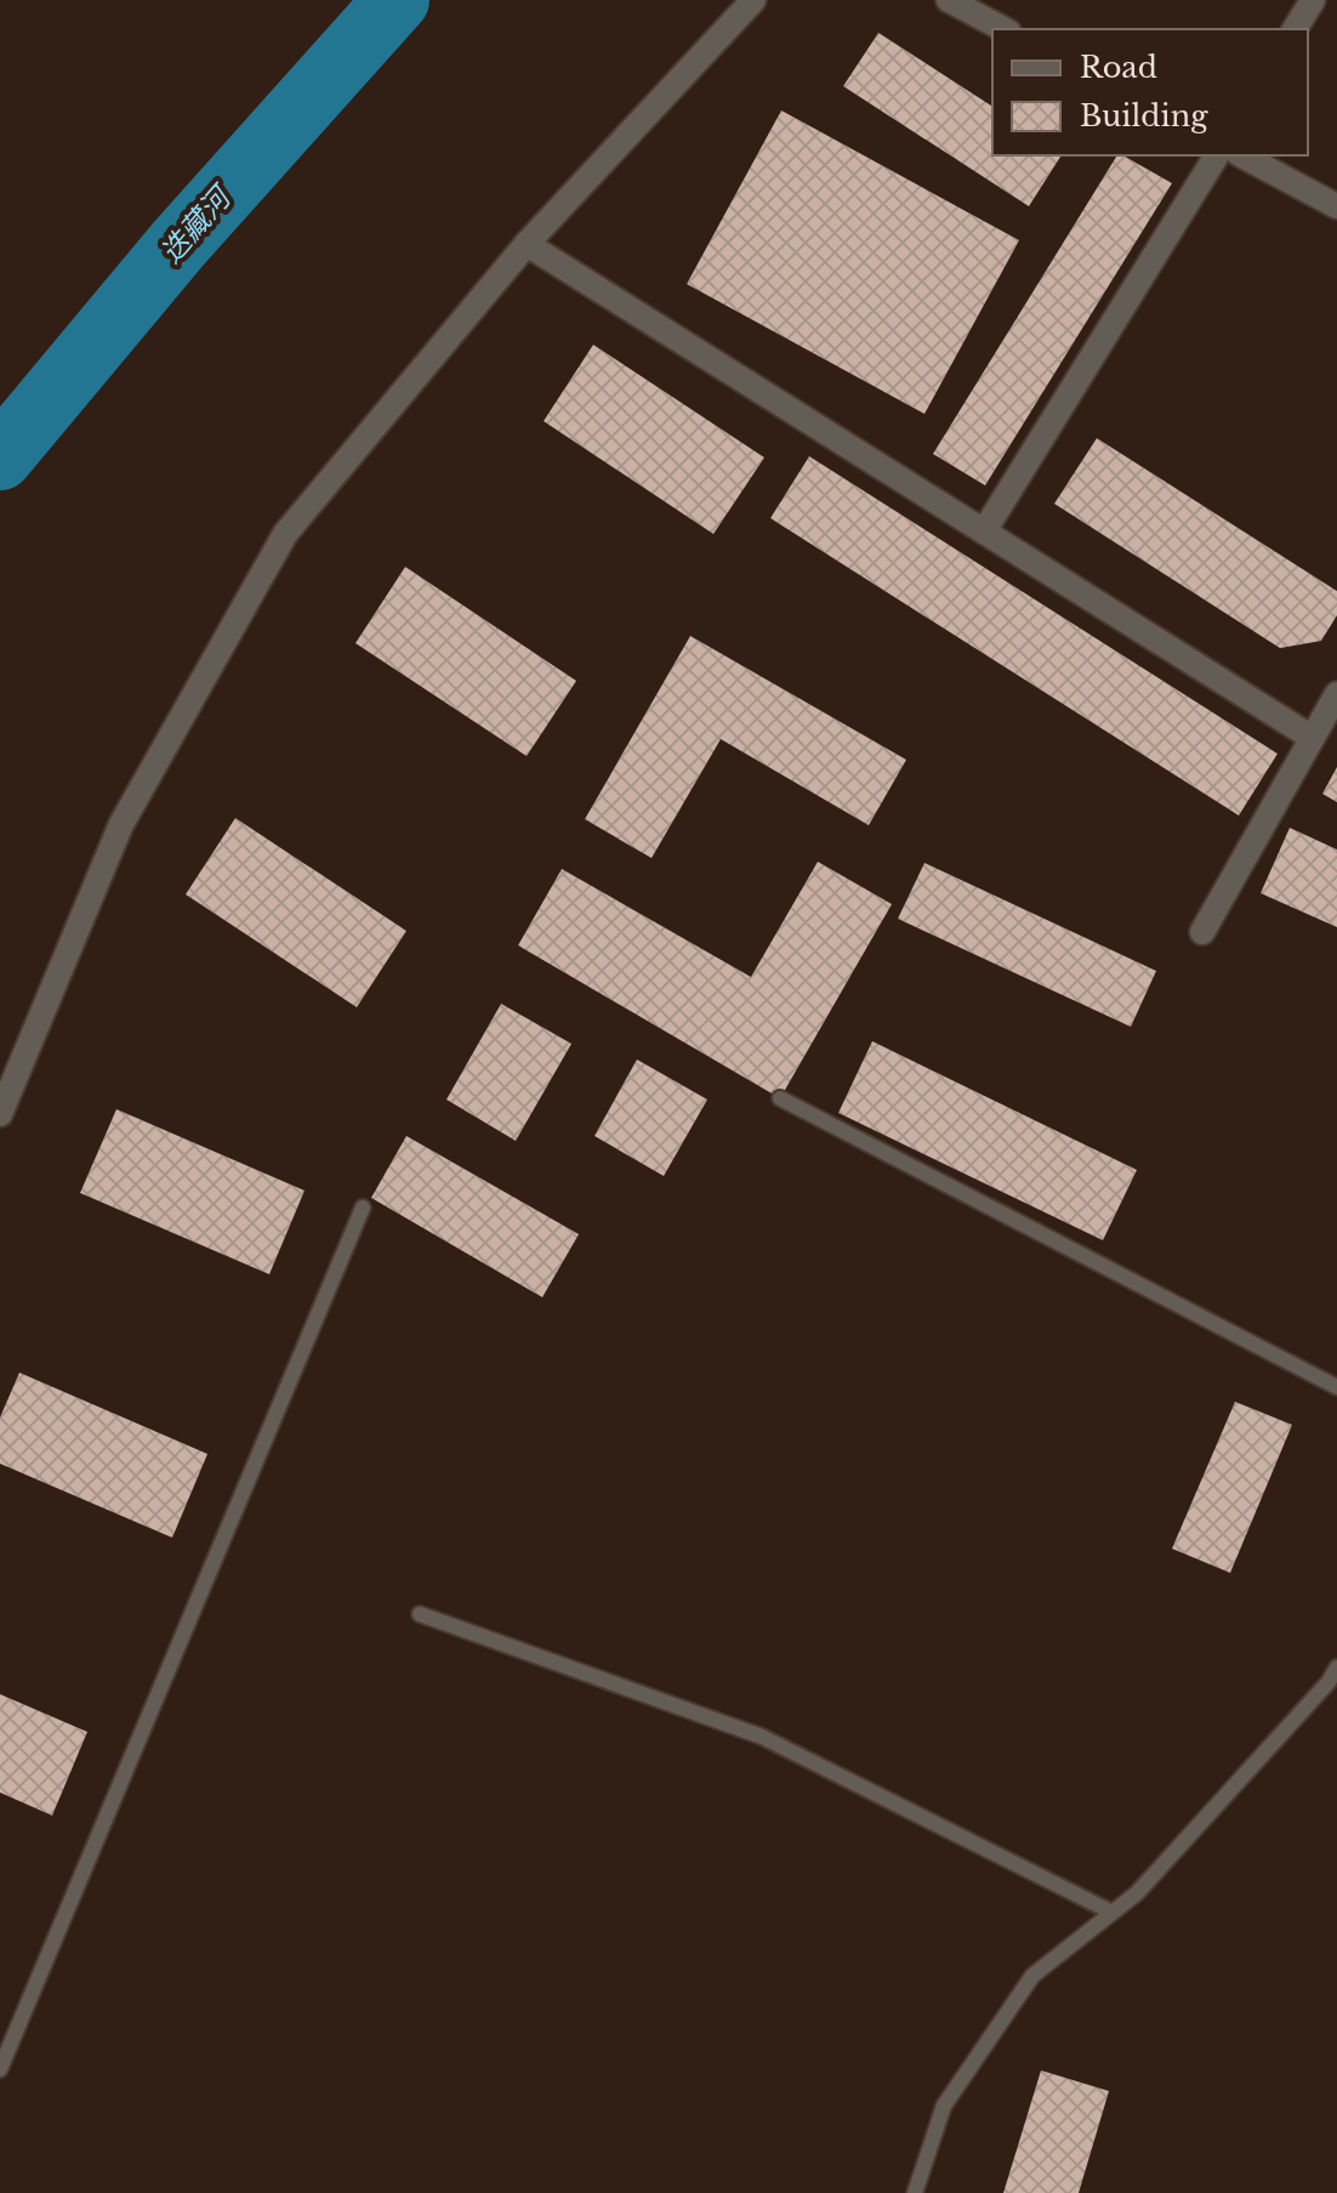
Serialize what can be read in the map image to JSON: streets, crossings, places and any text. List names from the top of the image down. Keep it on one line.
{"water":["迭藏河"],"legend":["Road","Building"]}
